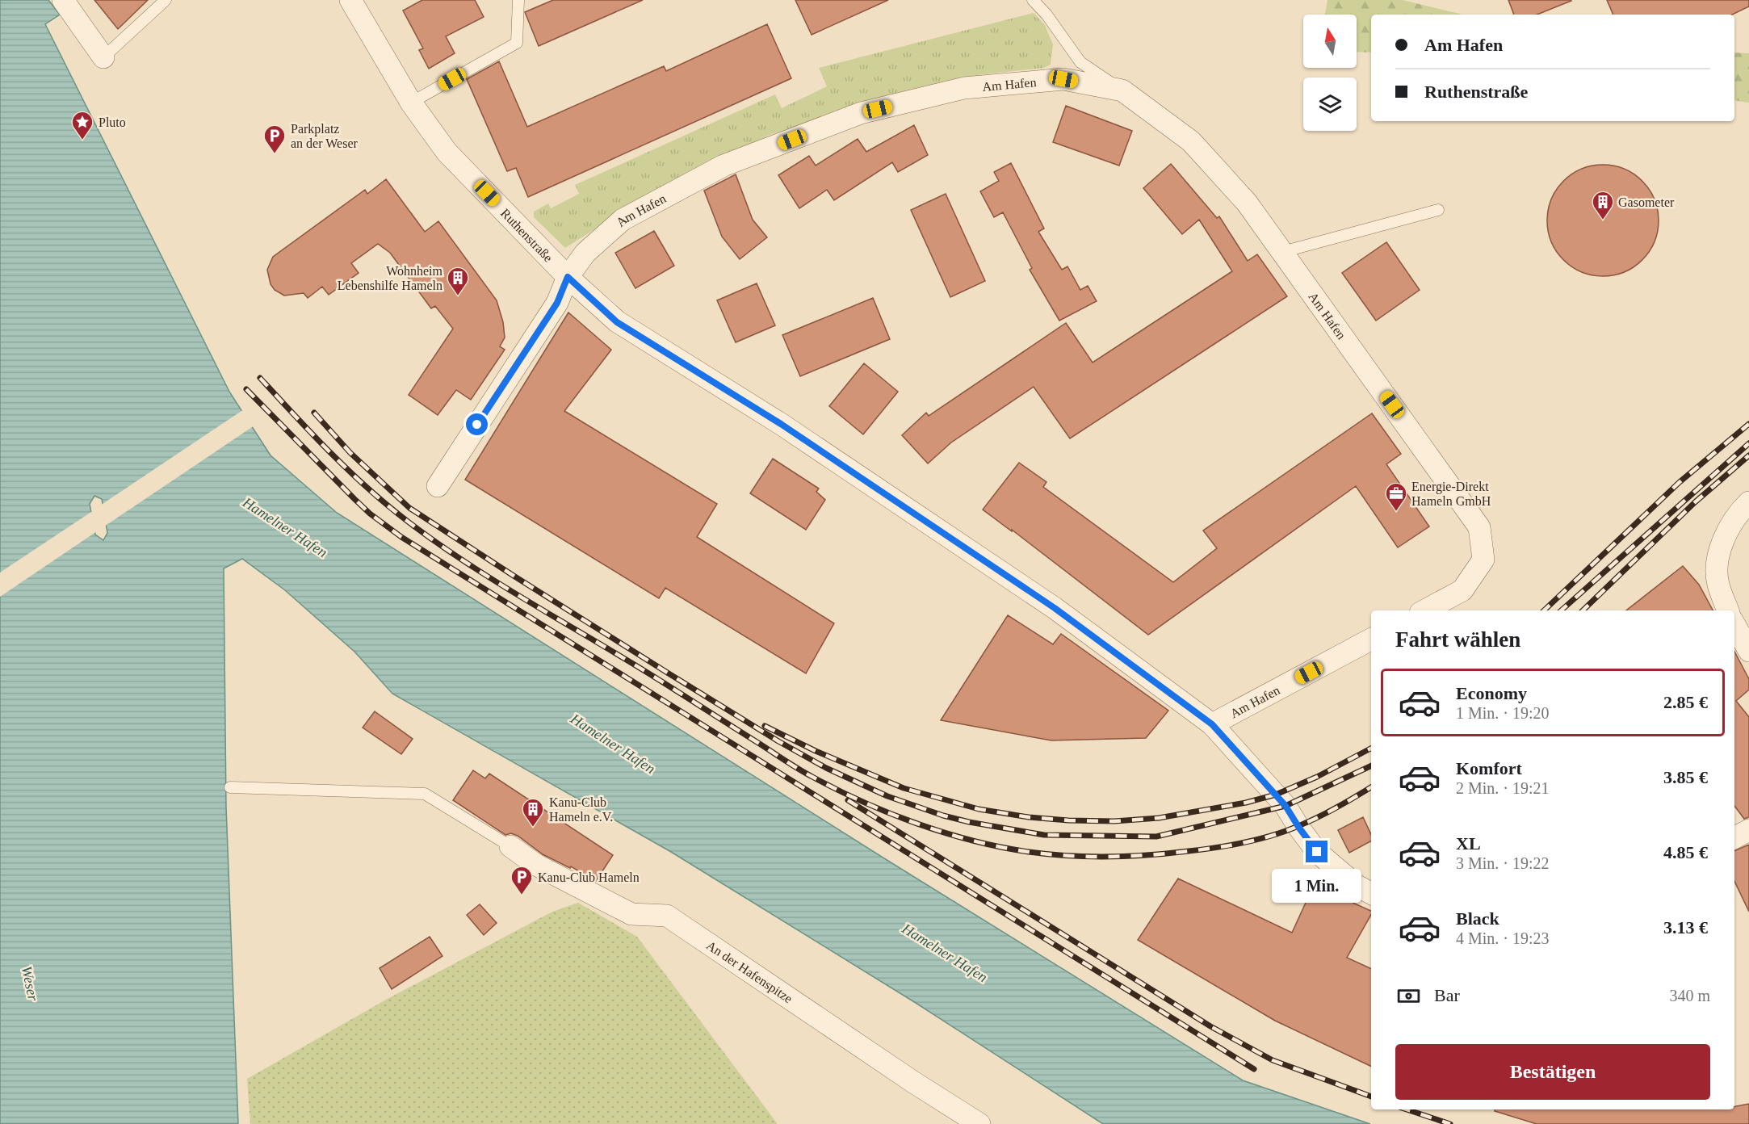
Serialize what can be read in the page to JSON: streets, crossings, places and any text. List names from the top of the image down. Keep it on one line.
{"streets":{"street":["Am Hafen","Ruthenstraße","An der Hafenspitze"]},"crossings":[["Am Hafen","Ruthenstraße"]],"water":["Hamelner Hafen","Weser"],"places":{"place":["Pluto"],"parking":["Parkplatz an der Weser","Kanu-Club Hameln"],"building":["Gasometer","Wohnheim Lebenshilfe Hameln","Kanu-Club Hameln e.V."],"office":["Energie-Direkt Hameln GmbH"]},"north":"top","page":{"banner":["Am Hafen","Ruthenstraße"],"heading":"Fahrt wählen","list":[{"name":"Economy","note":"1 Min. · 19:20","value":"2.85 €"},{"name":"Komfort","note":"2 Min. · 19:21","value":"3.85 €"},{"name":"XL","note":"3 Min. · 19:22","value":"4.85 €"},{"name":"Black","note":"4 Min. · 19:23","value":"3.13 €"}],"bubble":"1 Min.","pay":["Bar","340 m"],"buttons":"Bestätigen"}}
